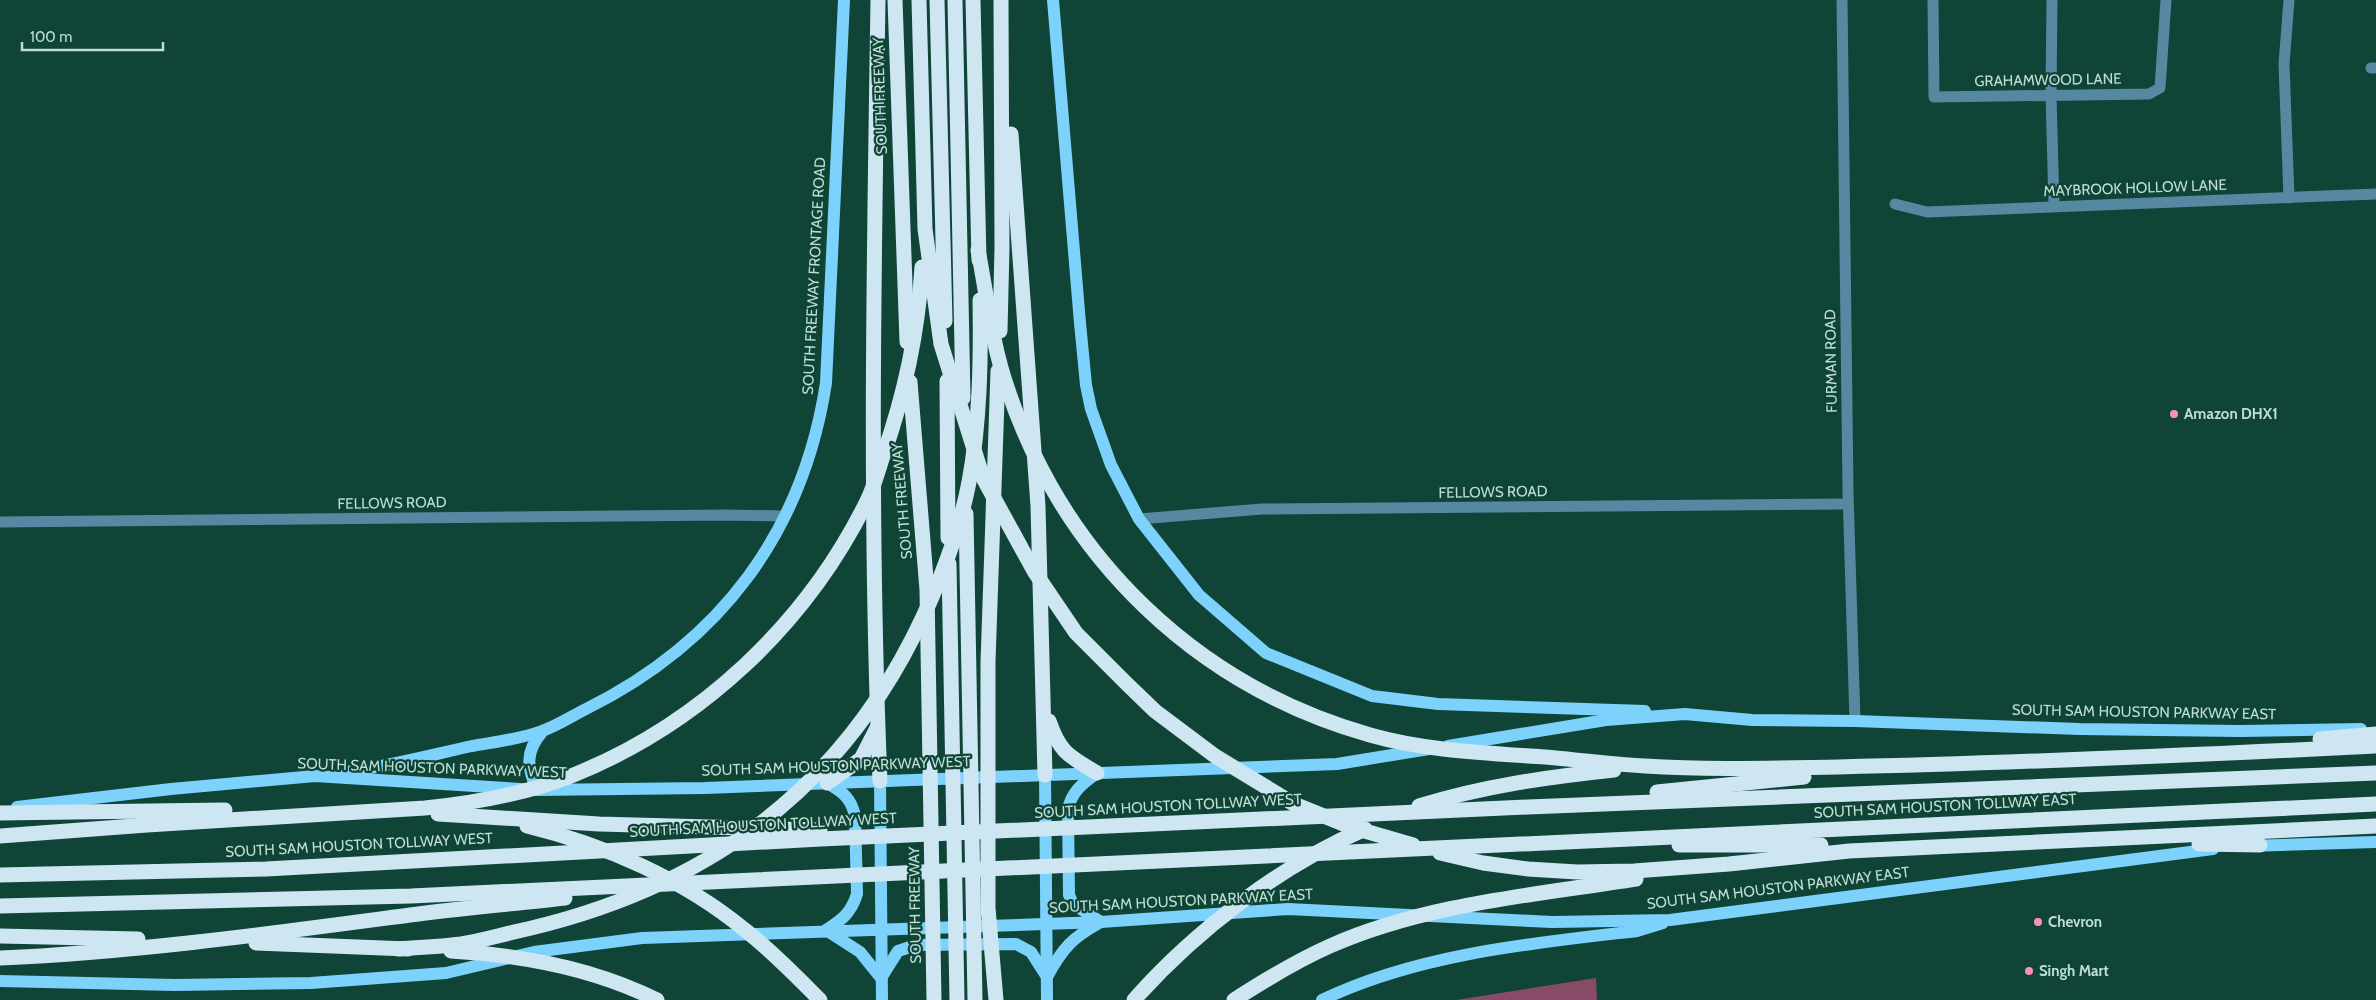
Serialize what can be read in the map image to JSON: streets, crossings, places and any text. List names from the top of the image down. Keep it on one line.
{"streets":{"highway":["SOUTH FREEWAY","SOUTH SAM HOUSTON TOLLWAY WEST","SOUTH SAM HOUSTON TOLLWAY EAST"],"main road":["SOUTH FREEWAY FRONTAGE ROAD","SOUTH SAM HOUSTON PARKWAY EAST","SOUTH SAM HOUSTON PARKWAY WEST"],"street":["GRAHAMWOOD LANE","MAYBROOK HOLLOW LANE","FURMAN ROAD","FELLOWS ROAD"]},"crossings":[["SOUTH FREEWAY FRONTAGE ROAD","FELLOWS ROAD"],["SOUTH FREEWAY FRONTAGE ROAD","SOUTH SAM HOUSTON PARKWAY WEST"],["FURMAN ROAD","FELLOWS ROAD"],["FURMAN ROAD","SOUTH SAM HOUSTON PARKWAY EAST"],["SOUTH SAM HOUSTON PARKWAY EAST","SOUTH SAM HOUSTON PARKWAY WEST"],["SOUTH SAM HOUSTON TOLLWAY WEST","SOUTH SAM HOUSTON TOLLWAY EAST"]],"places":["Amazon DHX1","Chevron","Singh Mart"],"scale_bar":"100 m"}
